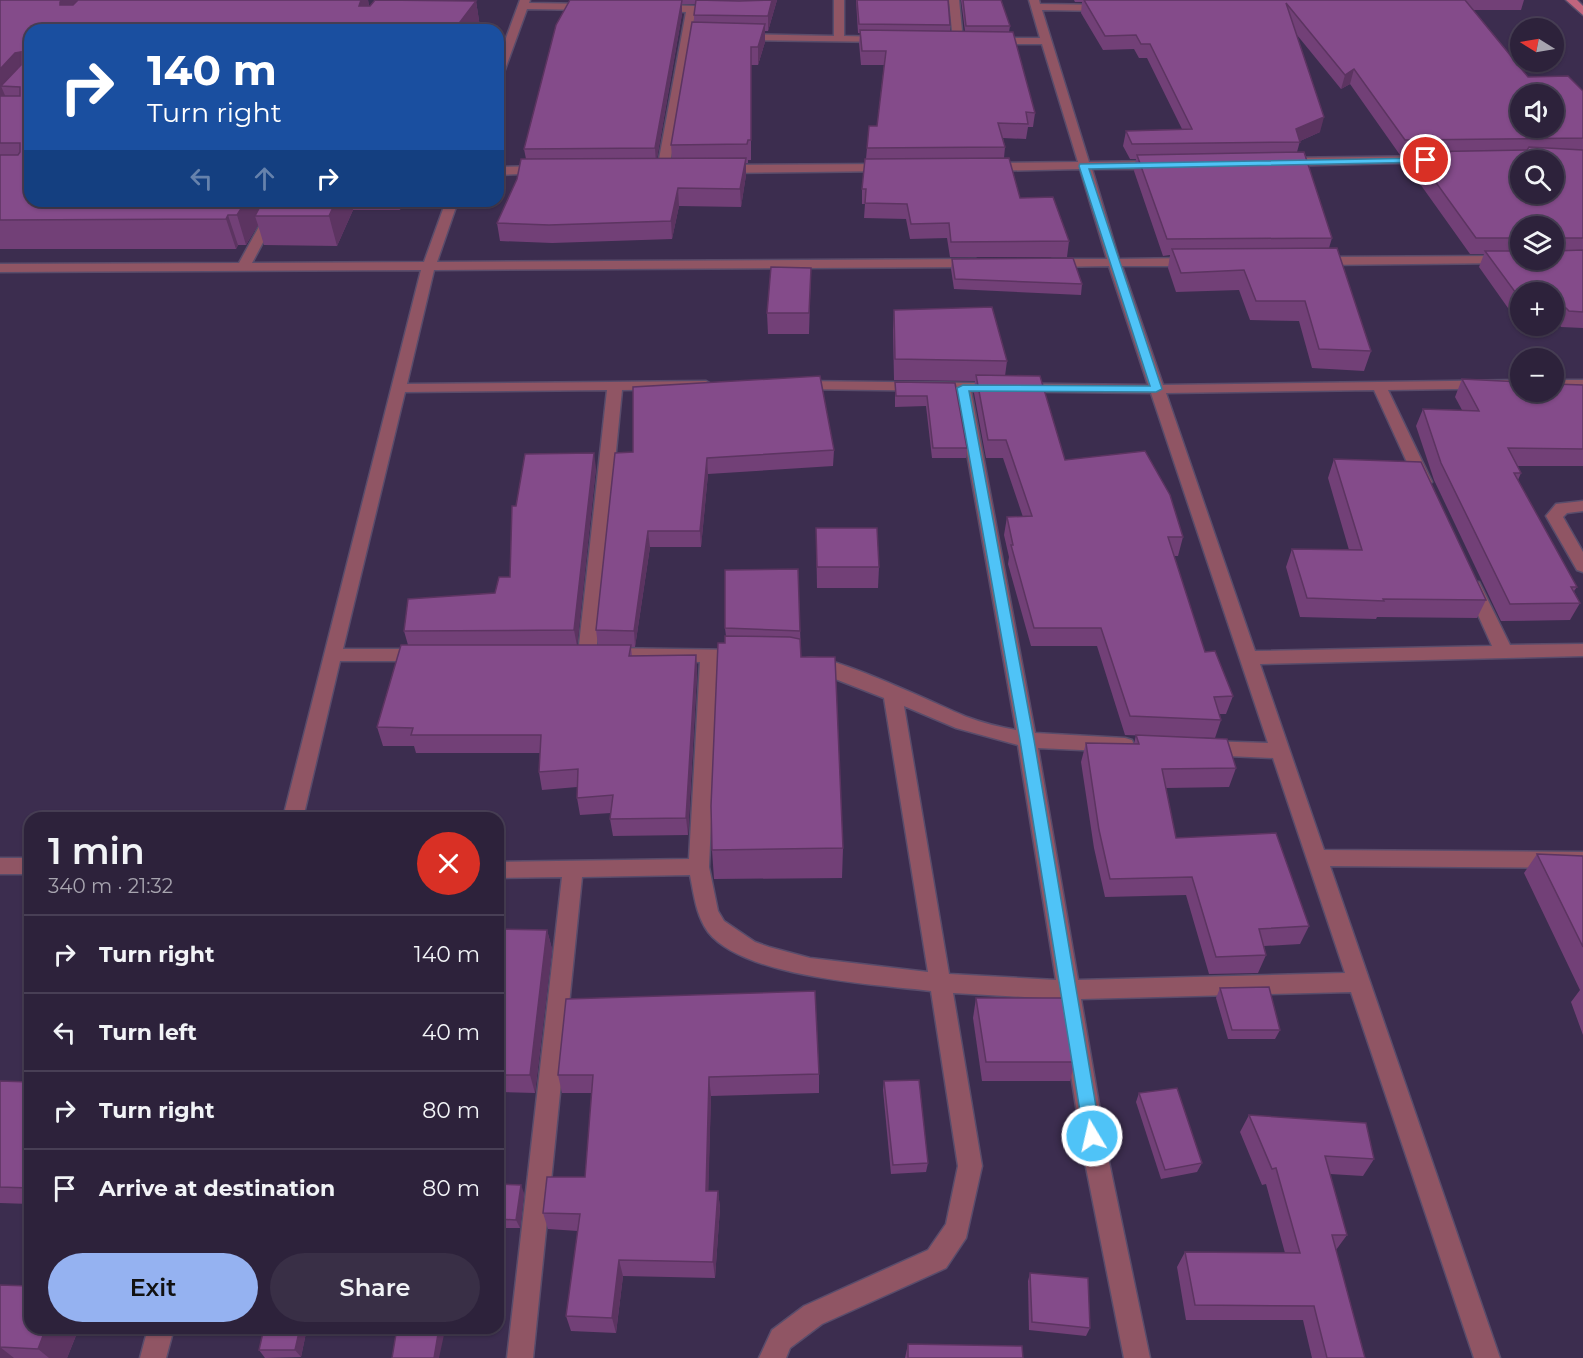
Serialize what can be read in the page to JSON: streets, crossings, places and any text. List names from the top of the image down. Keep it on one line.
{"north":"left","page":{"map_buttons":["+","−"],"turn":["140 m","Turn right"],"heading":["1 min","340 m · 21:32"],"list":[{"name":"Turn right","value":"140 m"},{"name":"Turn left","value":"40 m"},{"name":"Turn right","value":"80 m"},{"name":"Arrive at destination","value":"80 m"}],"buttons":["Exit","Share"]}}
